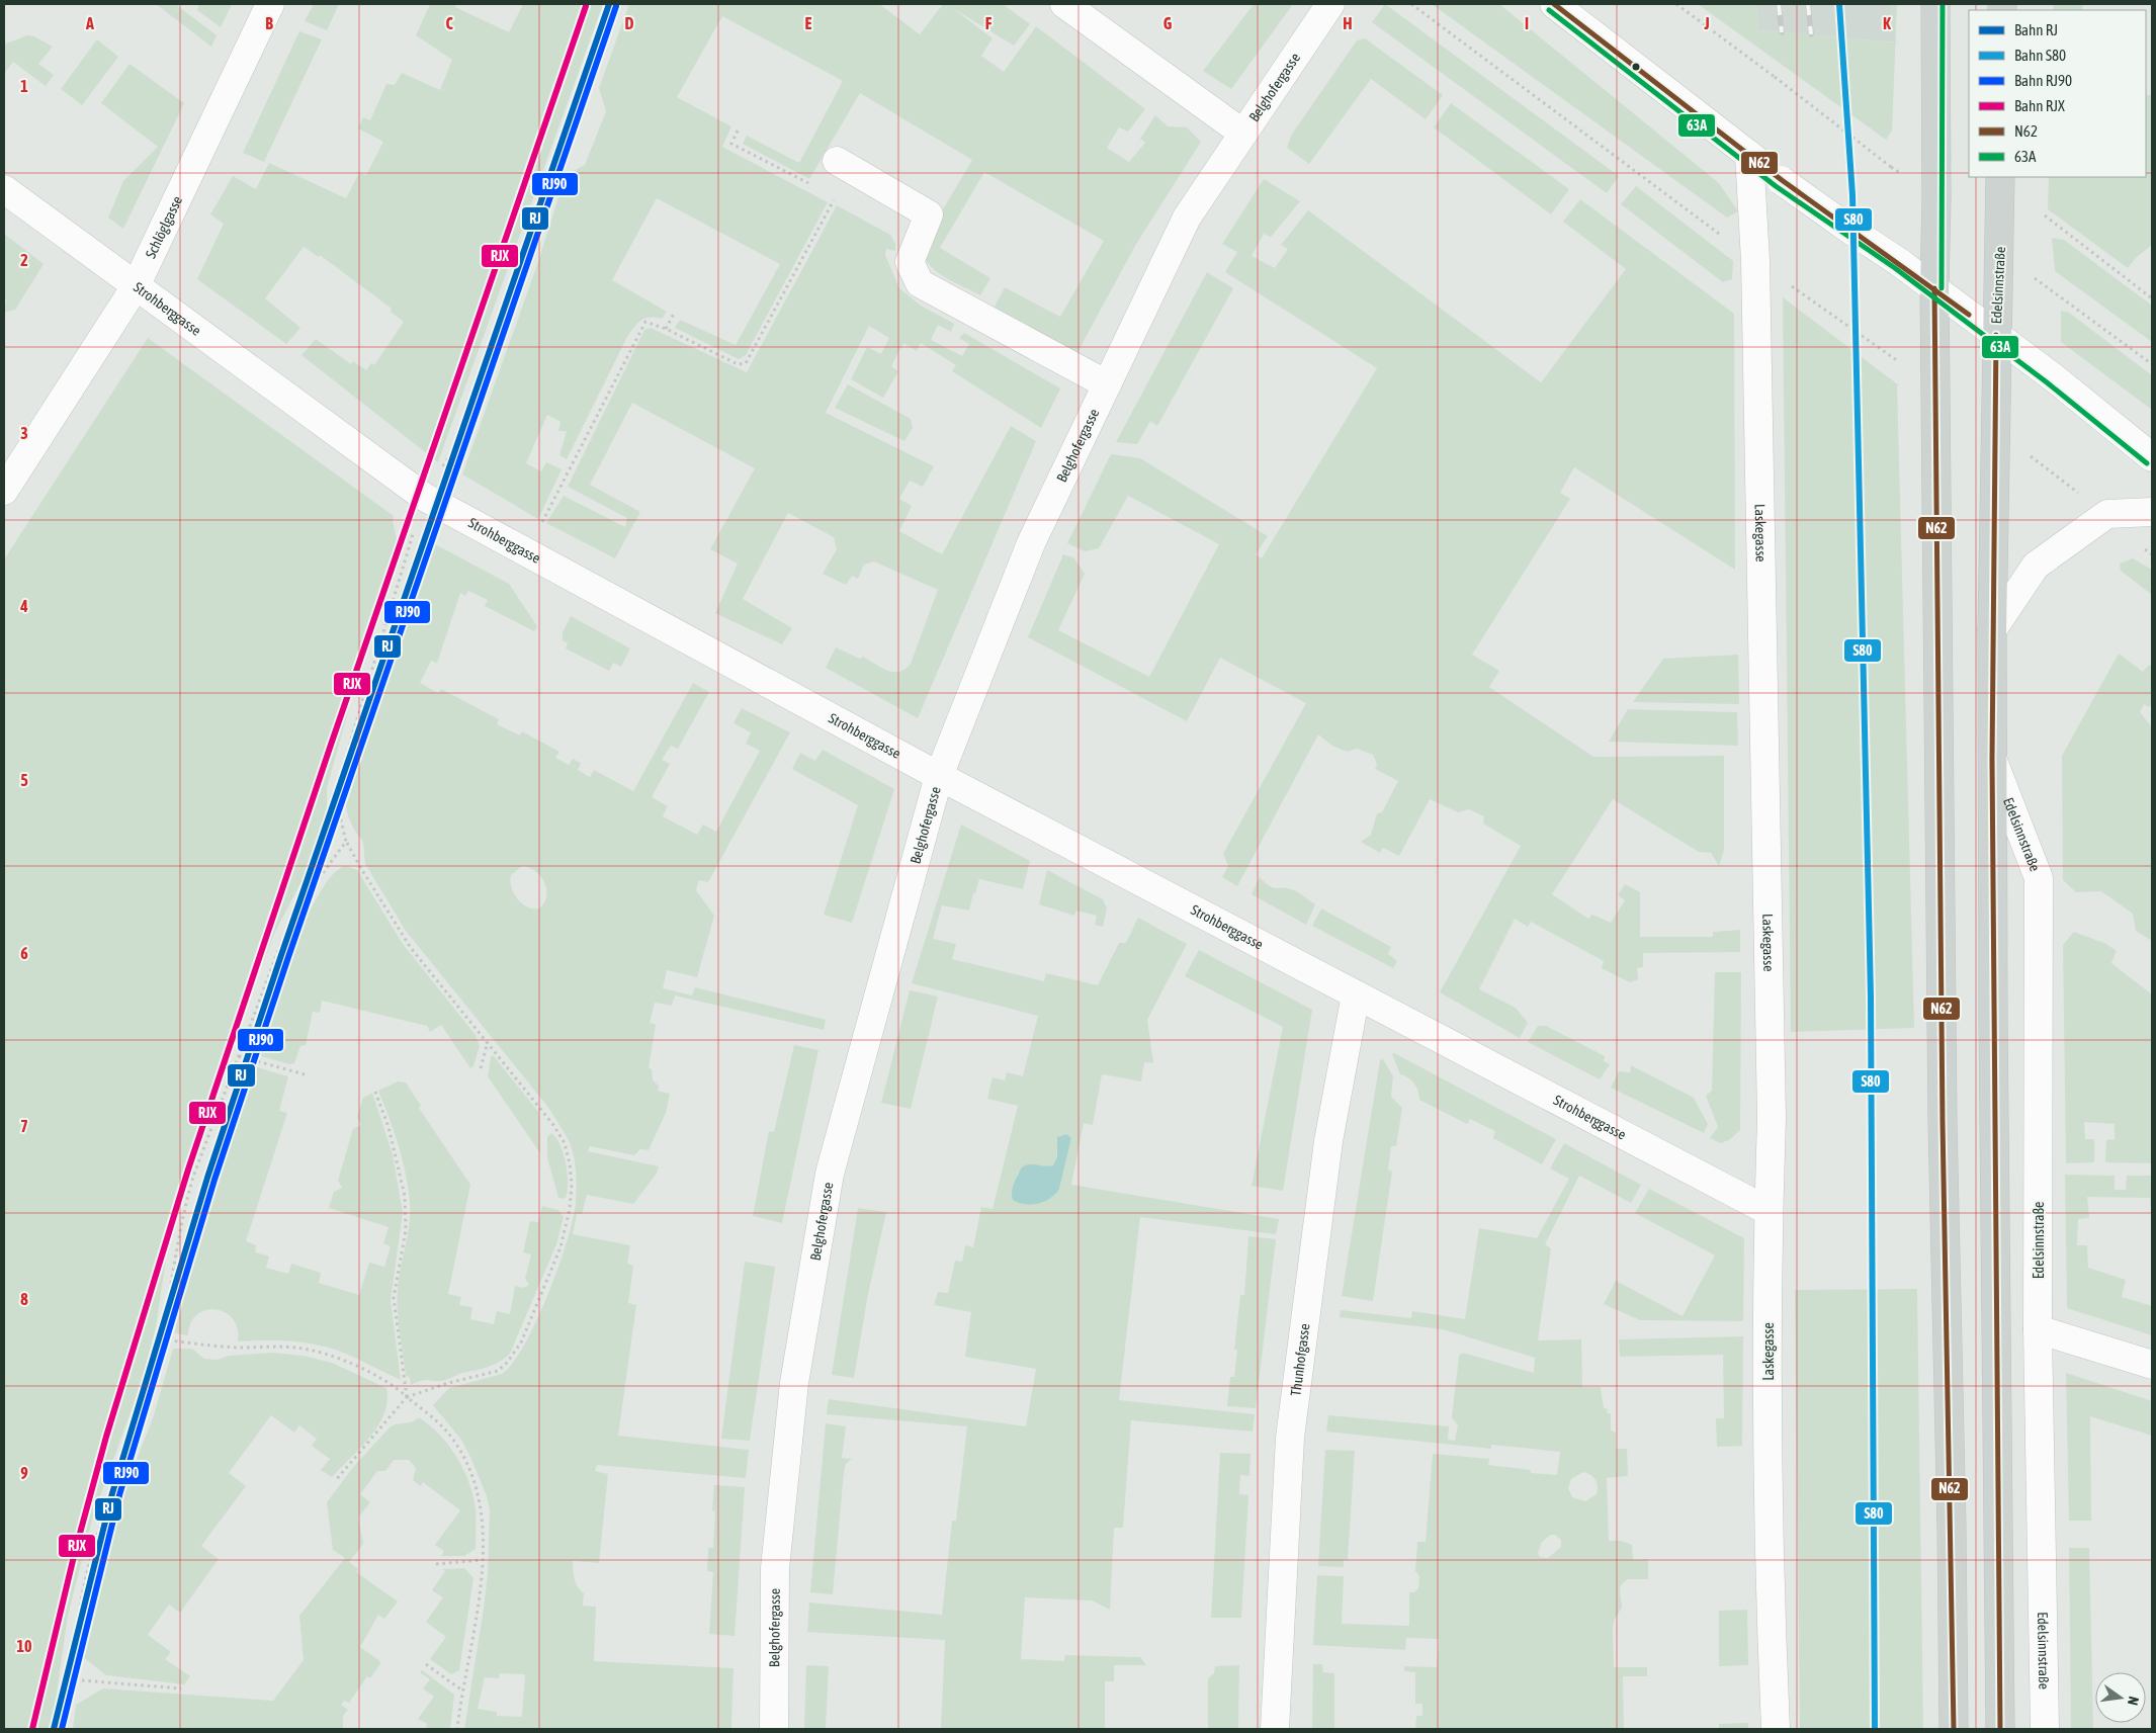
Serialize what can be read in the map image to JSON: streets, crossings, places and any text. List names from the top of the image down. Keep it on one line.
{"streets":{"main road":["Edelsinnstraße"],"street":["Belghofergasse","Schlöglgasse","Strohberggasse","Laskegasse","Thunhofgasse"]},"crossings":[["Belghofergasse","Strohberggasse"],["Schlöglgasse","Strohberggasse"],["Strohberggasse","Laskegasse"],["Strohberggasse","Thunhofgasse"]],"lines":["rail line RJ","rail line S80","transit line N62","transit line 63A","rail line RJ90","rail line RJX"],"legend":["Bahn RJ","Bahn S80","Bahn RJ90","Bahn RJX","N62","63A"],"north":"right","grid":{"columns":["A","B","C","D","E","F","G","H","I","J","K"],"rows":["1","2","3","4","5","6","7","8","9","10"]}}
